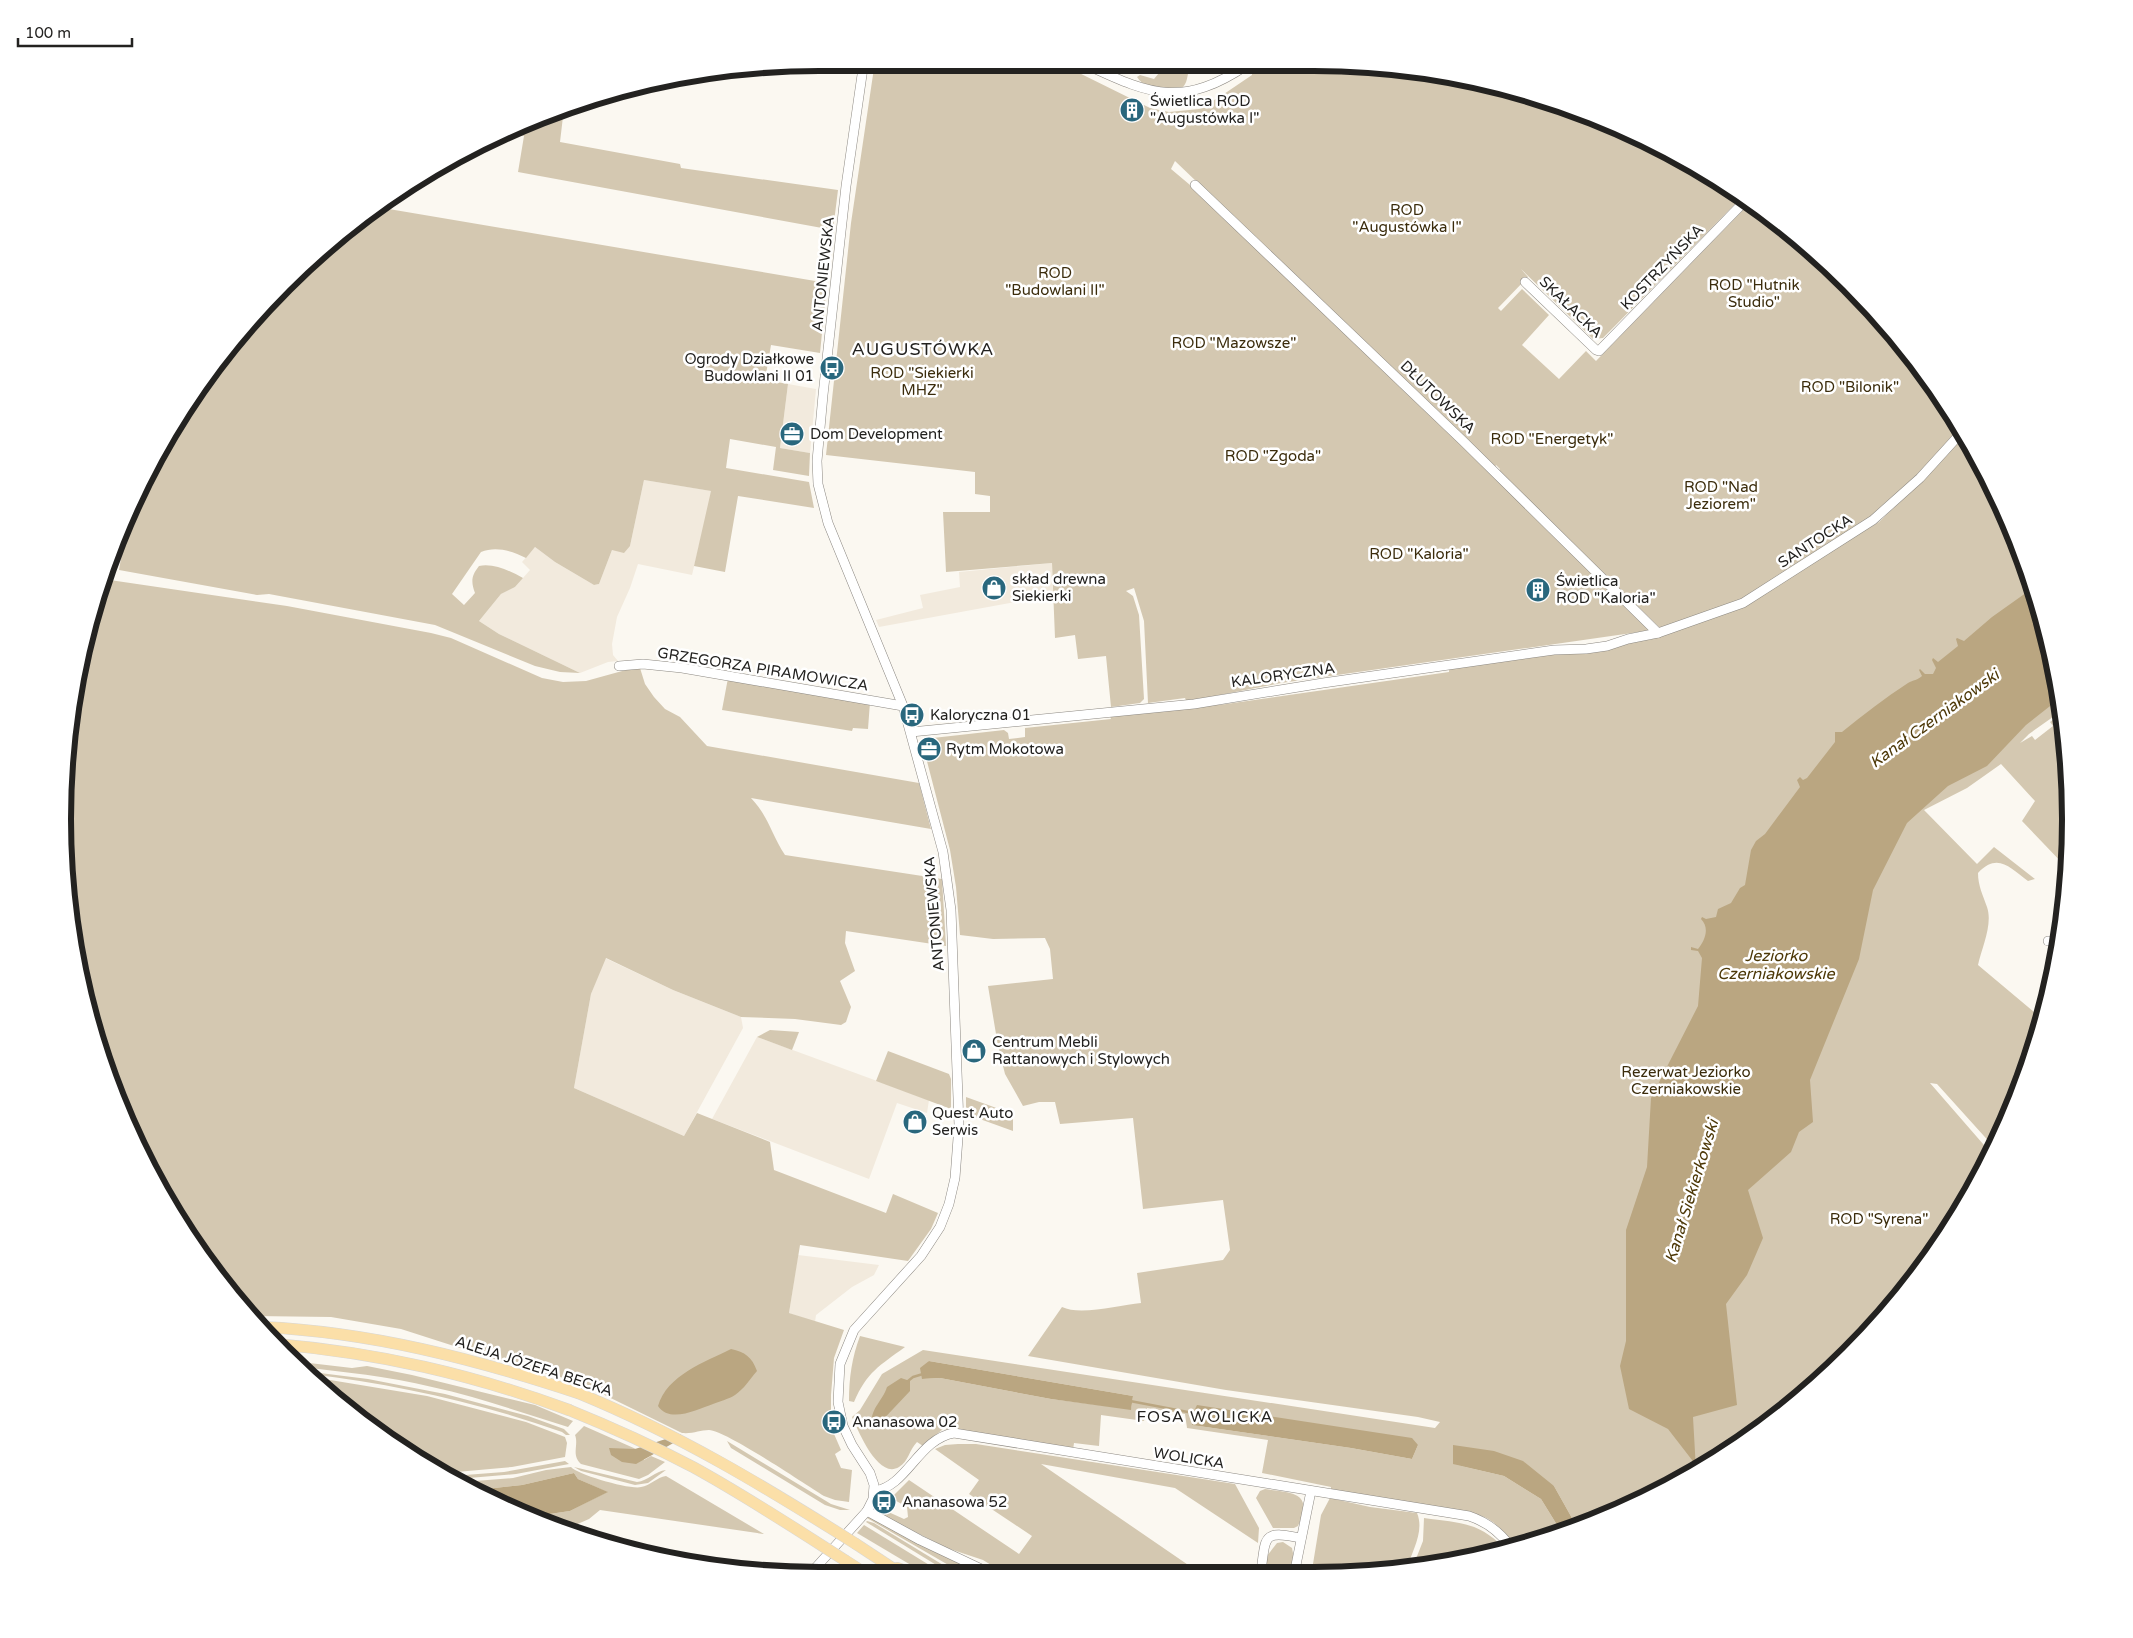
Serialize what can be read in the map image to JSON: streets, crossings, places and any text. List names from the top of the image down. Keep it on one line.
{"streets":{"main road":["ALEJA JÓZEFA BECKA"],"street":["KOSTRZYŃSKA","ANTONIEWSKA","SKAŁACKA","DŁUTOWSKA","SANTOCKA","GRZEGORZA PIRAMOWICZA","KALORYCZNA","WOLICKA"]},"crossings":[["KOSTRZYŃSKA","SKAŁACKA"],["ANTONIEWSKA","GRZEGORZA PIRAMOWICZA"],["ANTONIEWSKA","KALORYCZNA"],["ANTONIEWSKA","WOLICKA"],["DŁUTOWSKA","SANTOCKA"],["DŁUTOWSKA","KALORYCZNA"],["SANTOCKA","KALORYCZNA"]],"districts":["AUGUSTÓWKA","FOSA WOLICKA"],"water":["Kanał Czerniakowski","Jeziorko Czerniakowskie","Kanał Siekierkowski"],"parks":["ROD \"Augustówka I\"","ROD \"Budowlani II\"","ROD \"Hutnik Studio\"","ROD \"Mazowsze\"","ROD \"Siekierki MHZ\"","ROD \"Bilonik\"","ROD \"Energetyk\"","ROD \"Zgoda\"","ROD \"Nad Jeziorem\"","ROD \"Kaloria\"","Rezerwat Jeziorko Czerniakowskie","ROD \"Syrena\""],"places":{"building":["Świetlica ROD \"Augustówka I\"","Świetlica ROD \"Kaloria\""],"bus stop":["Ogrody Działkowe Budowlani II 01","Kaloryczna 01","Ananasowa 02","Ananasowa 52"],"office":["Dom Development","Rytm Mokotowa"],"shop":["skład drewna Siekierki","Centrum Mebli Rattanowych i Stylowych","Quest Auto Serwis"]},"scale_bar":"100 m"}
